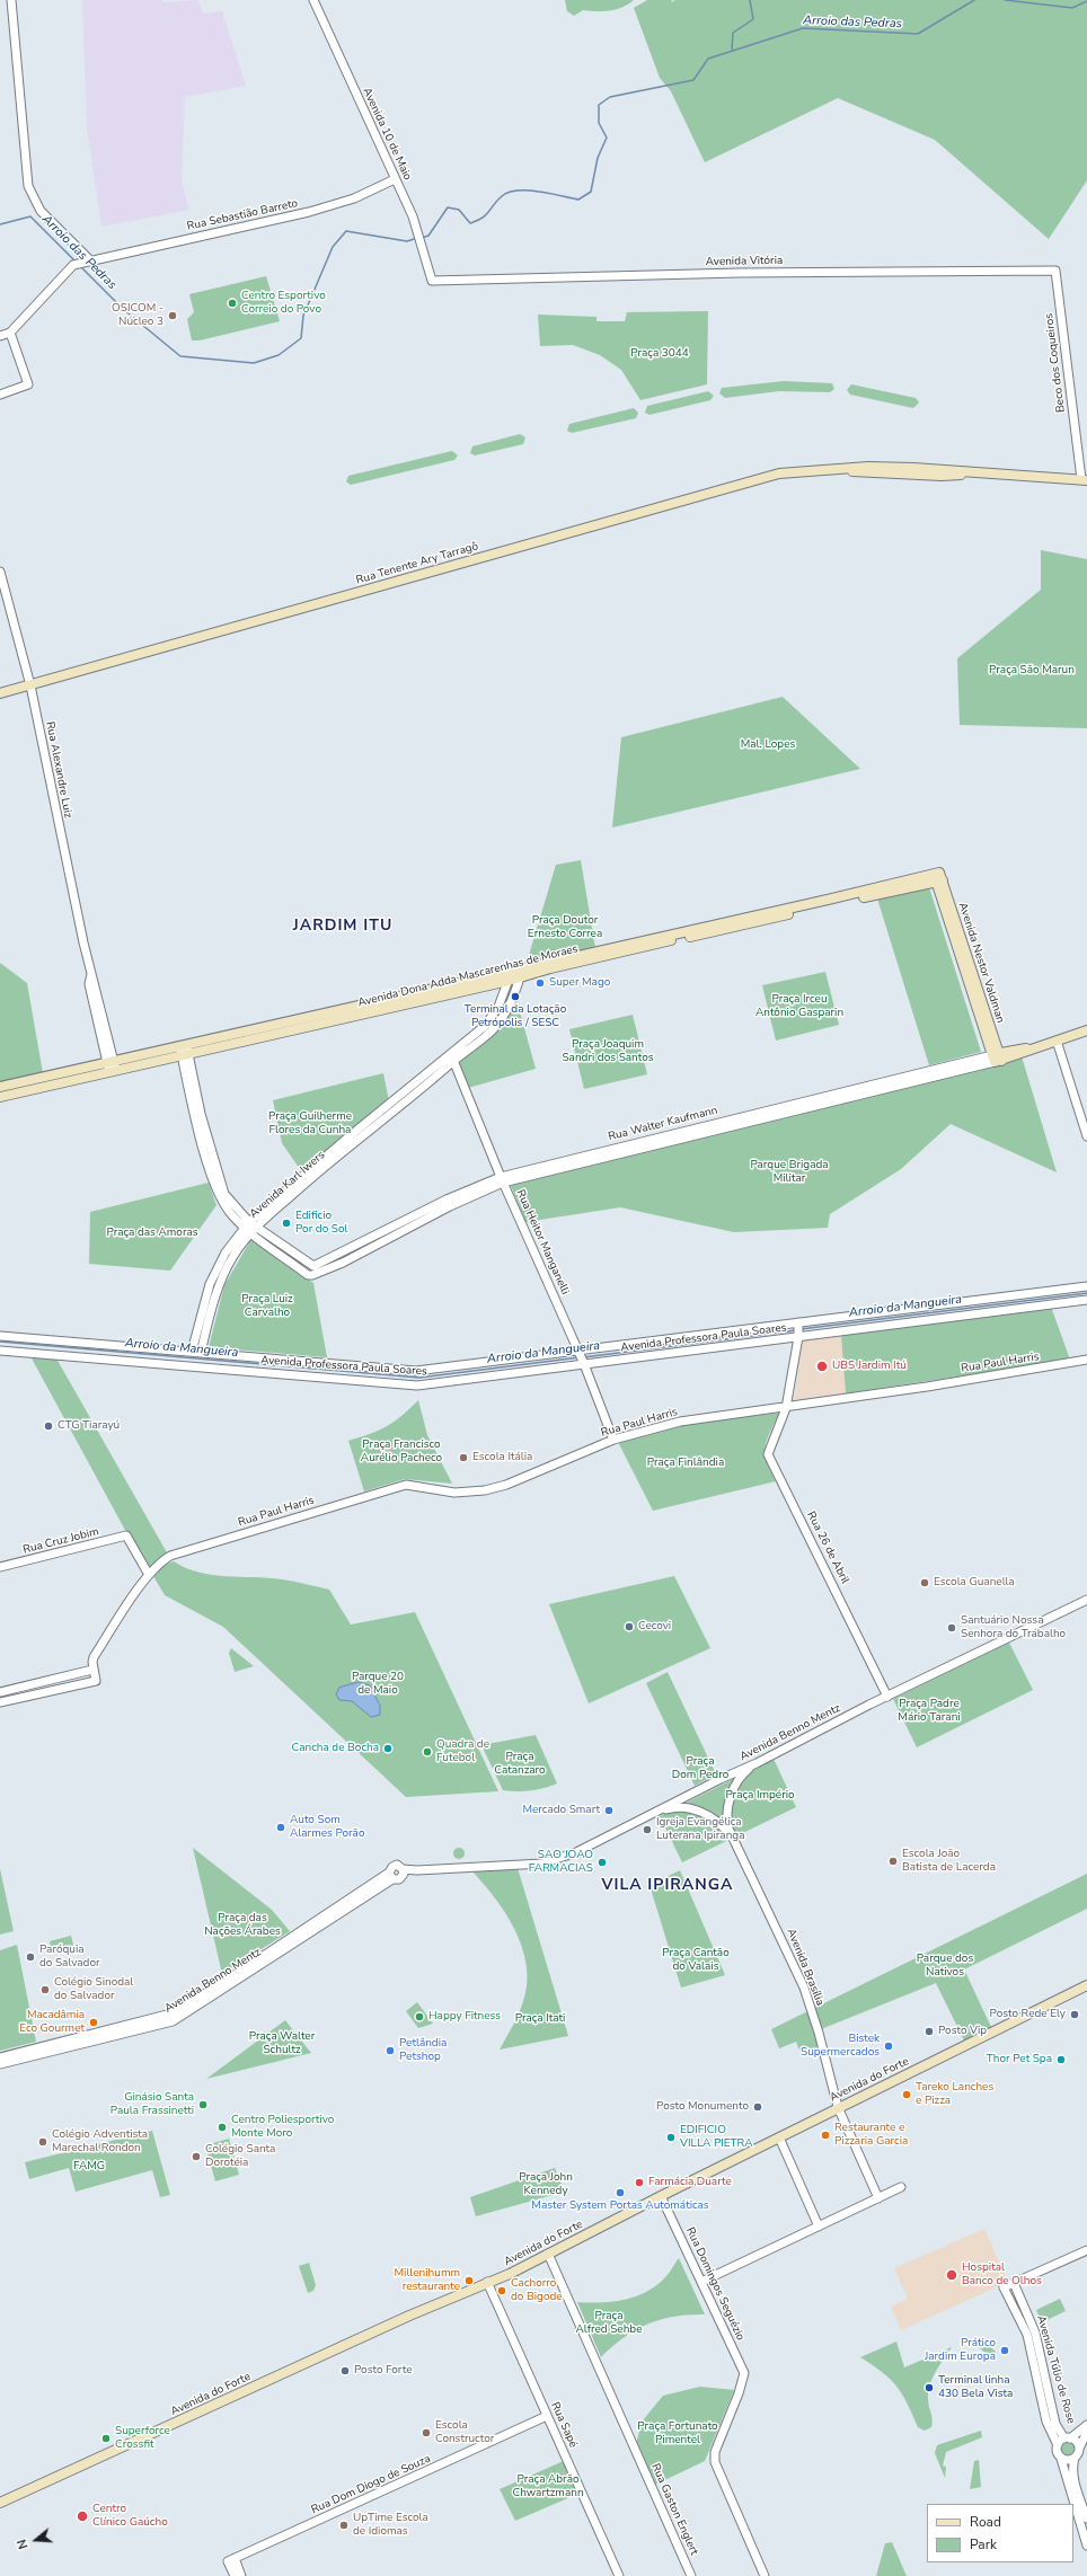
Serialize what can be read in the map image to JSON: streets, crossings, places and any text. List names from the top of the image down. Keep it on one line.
{"streets":{"main road":["Rua Tenente Ary Tarragô","Avenida Nestor Valdman","Avenida Dona Adda Mascarenhas de Moraes","Rua Walter Kaufmann","Avenida do Forte"],"street":["Avenida 10 de Maio","Rua Sebastião Barreto","Avenida Vitória","Beco dos Coqueiros","Rua Alexandre Luiz","Avenida Karl Iwers","Rua Heitor Manganelli","Avenida Professora Paula Soares","Rua Paul Harris","Rua Cruz Jobim","Rua 26 de Abril","Avenida Benno Mentz","Avenida Brasília","Rua Domingos Seguézio","Avenida Túlio de Rose","Rua Sapé","Rua Dom Diogo de Souza","Rua Gaston Englert"]},"crossings":[["Avenida 10 de Maio","Rua Sebastião Barreto"],["Avenida 10 de Maio","Avenida Vitória"],["Avenida Vitória","Beco dos Coqueiros"],["Beco dos Coqueiros","Rua Tenente Ary Tarragô"],["Rua Tenente Ary Tarragô","Rua Alexandre Luiz"],["Rua Alexandre Luiz","Avenida Dona Adda Mascarenhas de Moraes"],["Avenida Nestor Valdman","Avenida Dona Adda Mascarenhas de Moraes"],["Avenida Nestor Valdman","Rua Walter Kaufmann"],["Avenida Dona Adda Mascarenhas de Moraes","Avenida Karl Iwers"],["Rua Walter Kaufmann","Avenida Karl Iwers"],["Rua Walter Kaufmann","Rua Heitor Manganelli"],["Avenida Karl Iwers","Rua Heitor Manganelli"],["Avenida Karl Iwers","Avenida Professora Paula Soares"],["Rua Heitor Manganelli","Avenida Professora Paula Soares"],["Rua Heitor Manganelli","Rua Paul Harris"],["Avenida Professora Paula Soares","Rua 26 de Abril"],["Rua Paul Harris","Rua Cruz Jobim"],["Rua Paul Harris","Rua 26 de Abril"],["Rua 26 de Abril","Avenida Benno Mentz"],["Avenida Benno Mentz","Avenida Brasília"],["Avenida Brasília","Avenida do Forte"],["Avenida do Forte","Rua Domingos Seguézio"],["Avenida do Forte","Rua Sapé"],["Avenida do Forte","Rua Gaston Englert"],["Rua Sapé","Rua Dom Diogo de Souza"]],"districts":["JARDIM ITU","VILA IPIRANGA"],"water":["Arroio das Pedras","Arroio da Mangueira"],"parks":["Praça 3044","Praça São Marun","Mal. Lopes","Praça Doutor Ernesto Correa","Praça Irceu Antônio Gasparin","Praça Joaquim Sandri dos Santos","Praça Guilherme Flores da Cunha","Parque Brigada Militar","Praça das Amoras","Praça Luiz Carvalho","Praça Francisco Aurélio Pacheco","Praça Finlândia","Parque 20 de Maio","Praça Padre Mário Tarani","Praça Catanzaro","Praça Dom Pedro","Praça Império","Praça das Nações Árabes","Praça Cantão do Valais","Parque dos Nativos","Praça Itati","Praça Walter Schultz","FAMG","Praça John Kennedy","Praça Alfred Sehbe","Praça Fortunato Pimentel","Praça Abrão Chwartzmann"],"places":["Centro Esportivo Correio do Povo","OSICOM - Núcleo 3","Super Mago","Terminal da Lotação Petrópolis / SESC","Edificio Por do Sol","UBS Jardim Itú","CTG Tiarayú","Escola Itália","Escola Guanella","Cecovi","Santuário Nossa Senhora do Trabalho","Cancha de Bocha","Quadra de Futebol","Mercado Smart","Auto Som Alarmes Porão","Igreja Evangélica Luterana Ipiranga","Escola João Batista de Lacerda","SAO JOAO FARMACIAS","Paróquia do Salvador","Colégio Sinodal do Salvador","Posto Rede Ely","Happy Fitness","Macadâmia Eco Gourmet","Posto Vip","Bistek Supermercados","Petlândia Petshop","Thor Pet Spa","Tareko Lanches e Pizza","Ginásio Santa Paula Frassinetti","Posto Monumento","Centro Poliesportivo Monte Moro","Restaurante e Pizzaria Garcia","EDIFICIO VILLA PIETRA","Colégio Adventista Marechal Rondon","Colégio Santa Dorotéia","Farmácia Duarte","Master System Portas Automáticas","Hospital Banco de Olhos","Millenihumm restaurante","Cachorro do Bigode","Prático Jardim Europa","Posto Forte","Terminal linha 430 Bela Vista","Escola Constructor","Superforce Crossfit","Centro Clínico Gaúcho","UpTime Escola de Idiomas"],"legend":["Road","Park"],"north":"left"}
